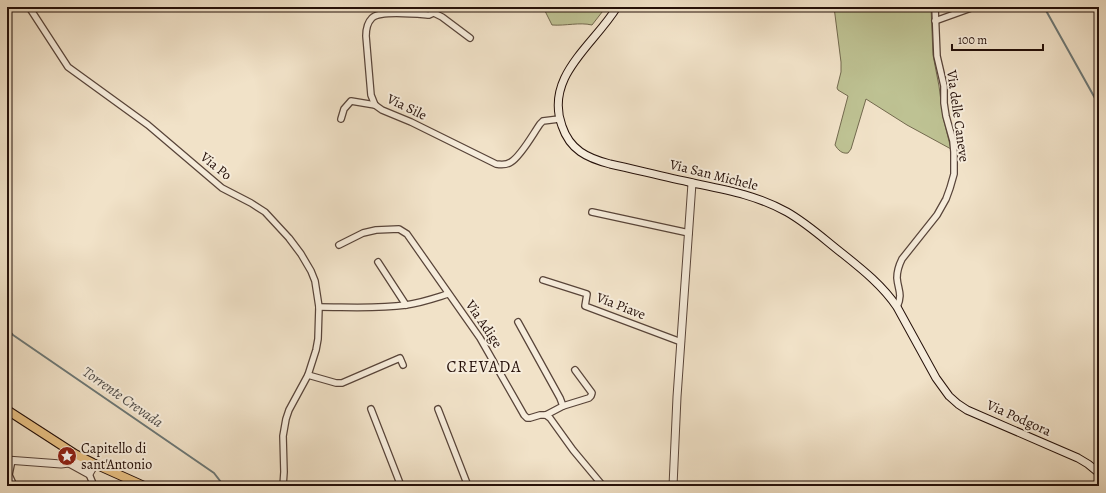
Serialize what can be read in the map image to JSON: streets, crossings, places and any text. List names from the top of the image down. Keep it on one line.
{"streets":{"main road":["Via San Michele","Via Podgora"],"street":["Via Sile","Via delle Caneve","Via Po","Via Piave","Via Adige"]},"crossings":[["Via Sile","Via San Michele"],["Via delle Caneve","Via San Michele"],["Via Po","Via Adige"],["Via San Michele","Via Podgora"]],"districts":["CREVADA"],"water":["Torrente Crevada"],"places":{"place":["Capitello di sant'Antonio"]},"scale_bar":"100 m"}
